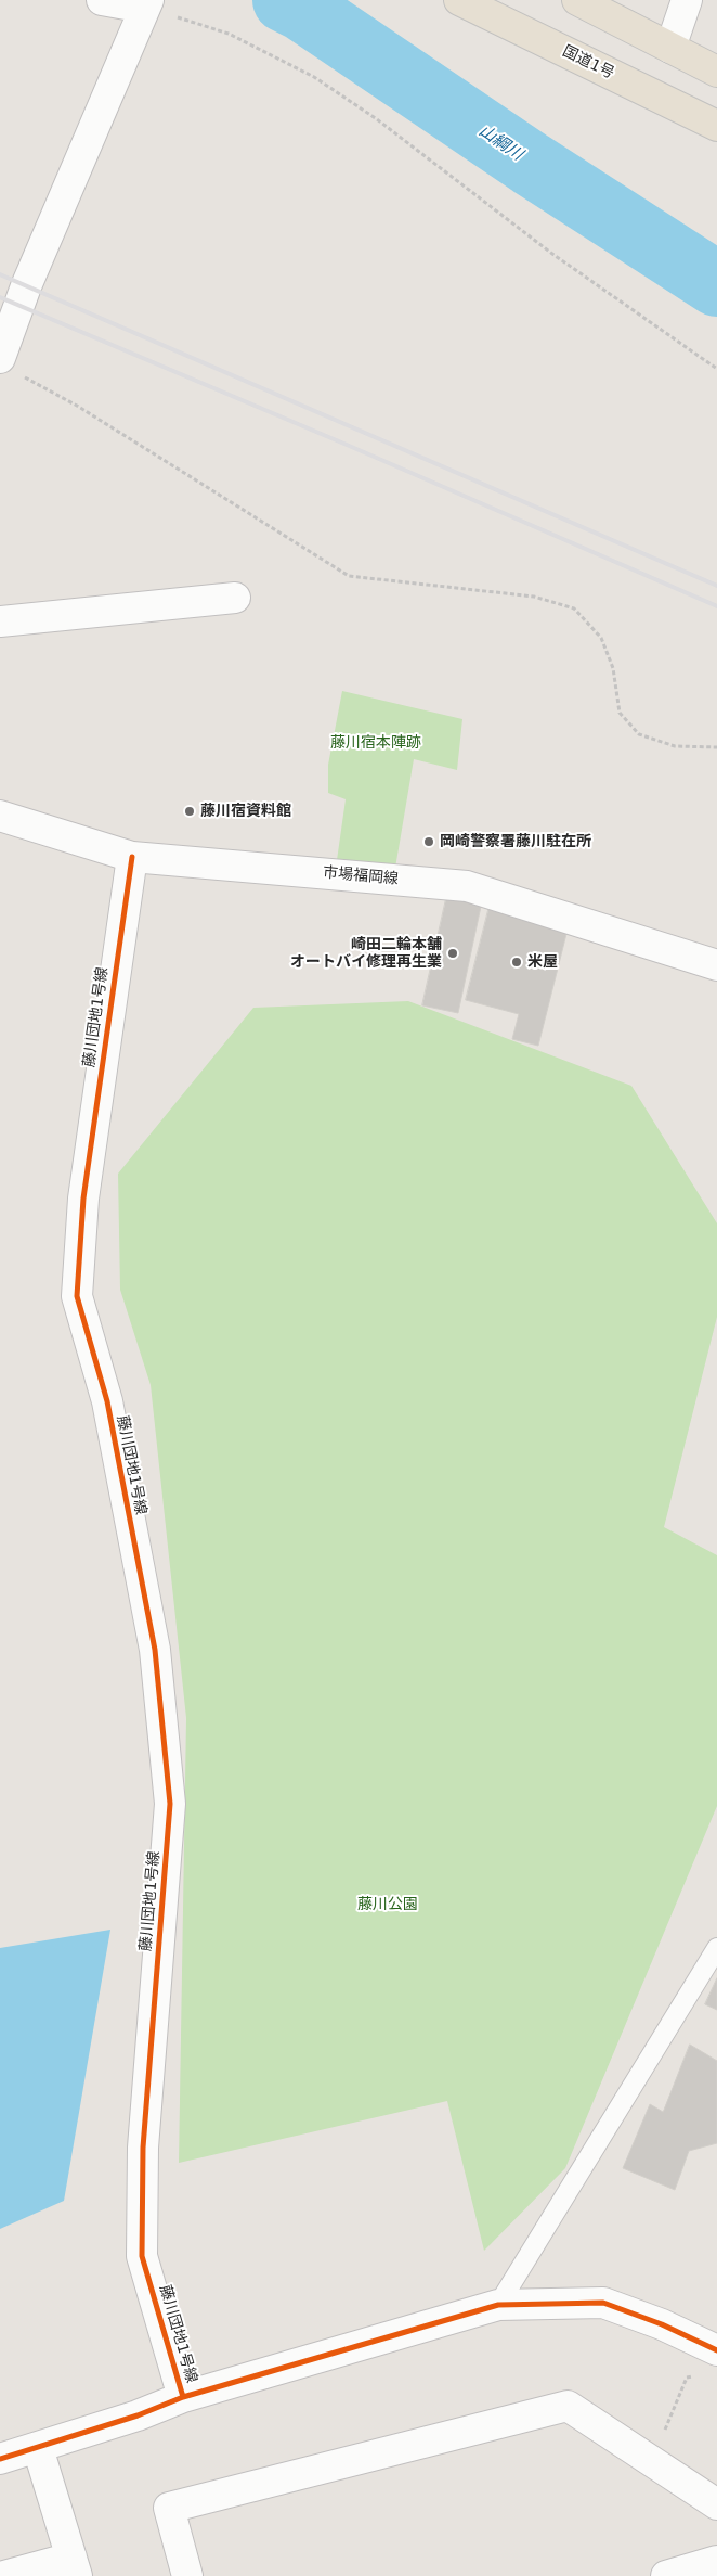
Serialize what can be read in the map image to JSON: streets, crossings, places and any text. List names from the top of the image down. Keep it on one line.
{"streets":{"highway":["国道1号"],"street":["市場福岡線","藤川団地1号線"]},"crossings":[["市場福岡線","藤川団地1号線"]],"water":["山綱川"],"parks":["藤川宿本陣跡","藤川公園"],"places":["藤川宿資料館","岡崎警察署藤川駐在所","崎田二輪本舗 オートバイ修理再生業","米屋"]}
